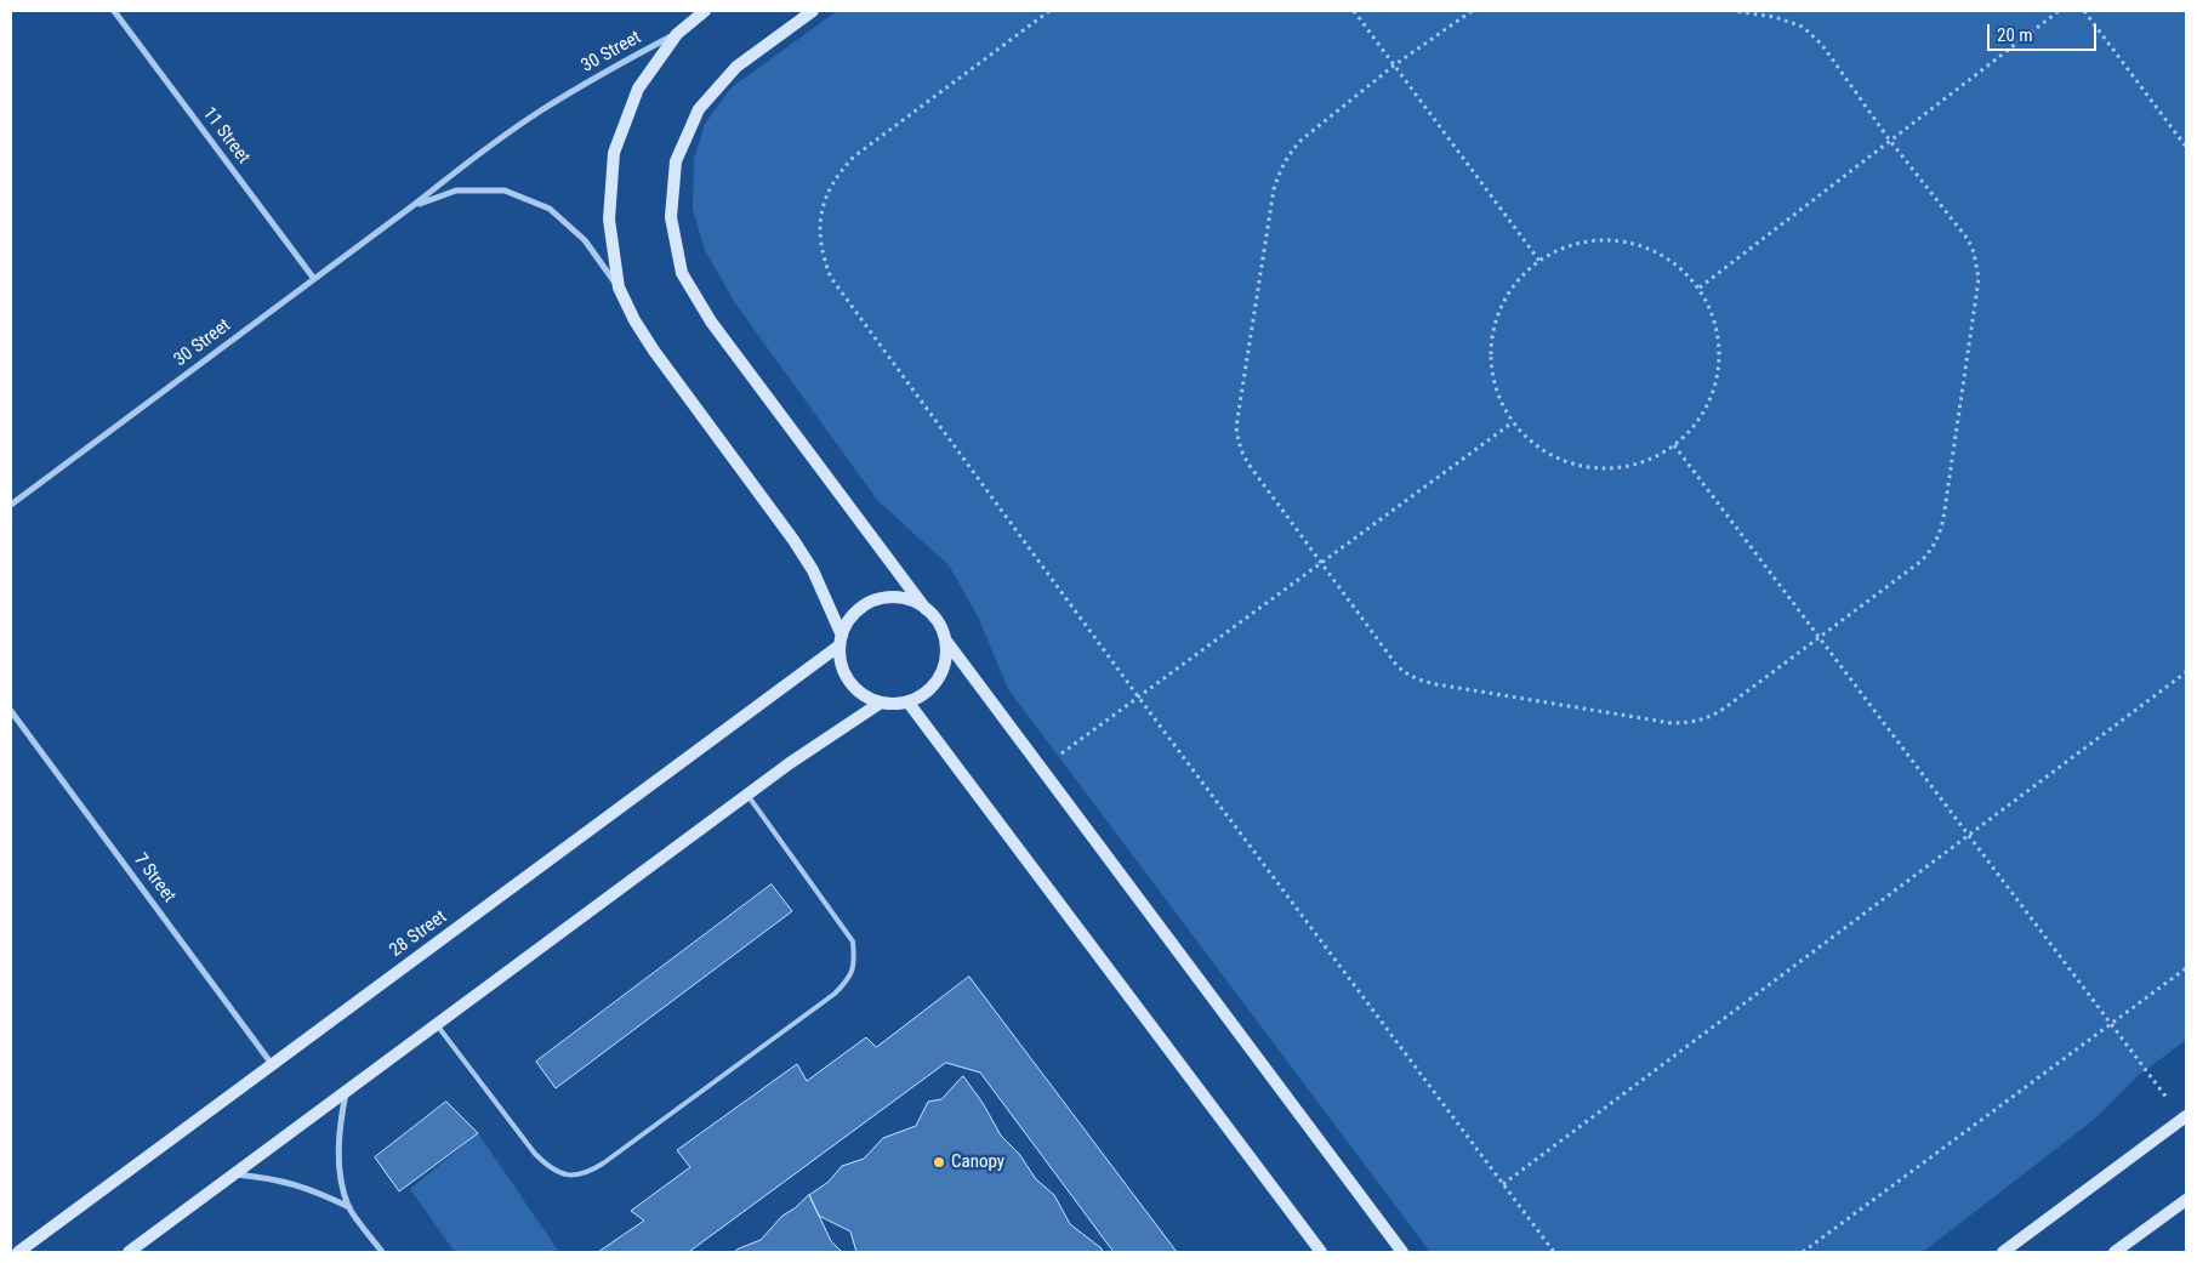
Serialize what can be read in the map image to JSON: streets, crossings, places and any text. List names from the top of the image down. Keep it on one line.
{"streets":{"street":["30 Street","11 Street","7 Street","28 Street"]},"crossings":[["30 Street","11 Street"],["7 Street","28 Street"]],"places":["Canopy"],"scale_bar":"20 m"}
